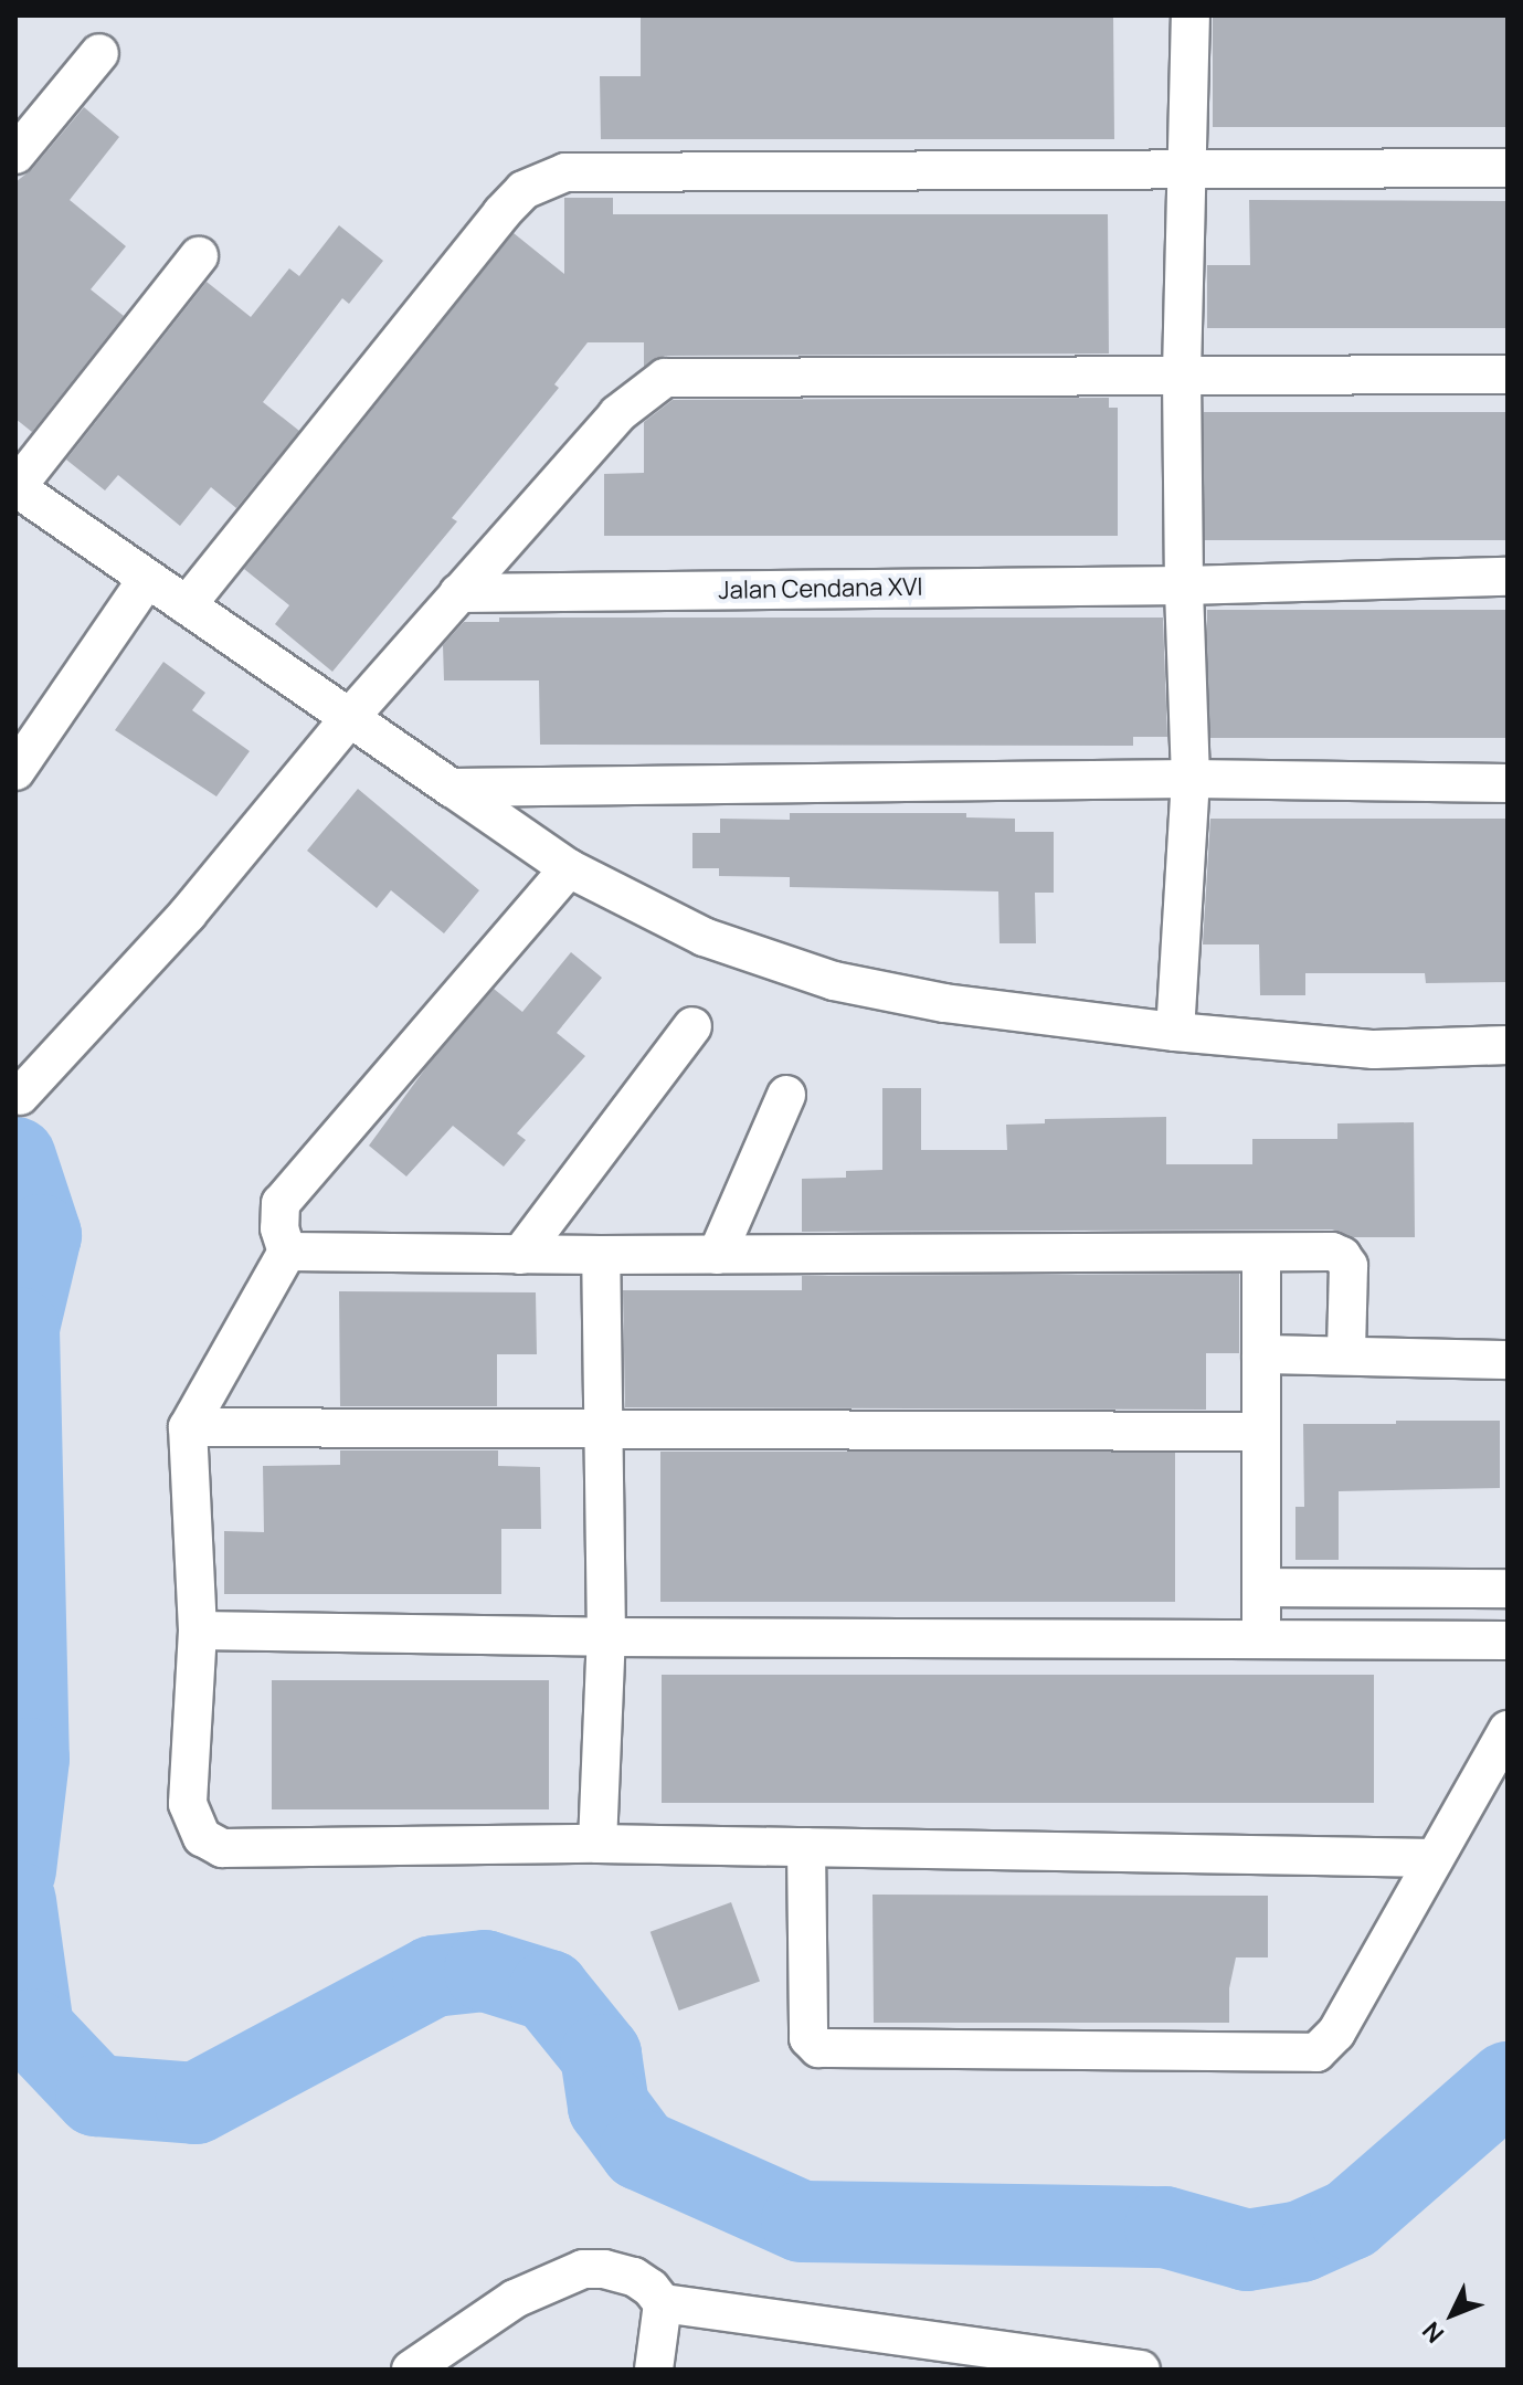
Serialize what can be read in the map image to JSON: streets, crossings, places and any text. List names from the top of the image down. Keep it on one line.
{"streets":{"street":["Jalan Cendana XVI"]},"north":"bottom left"}
